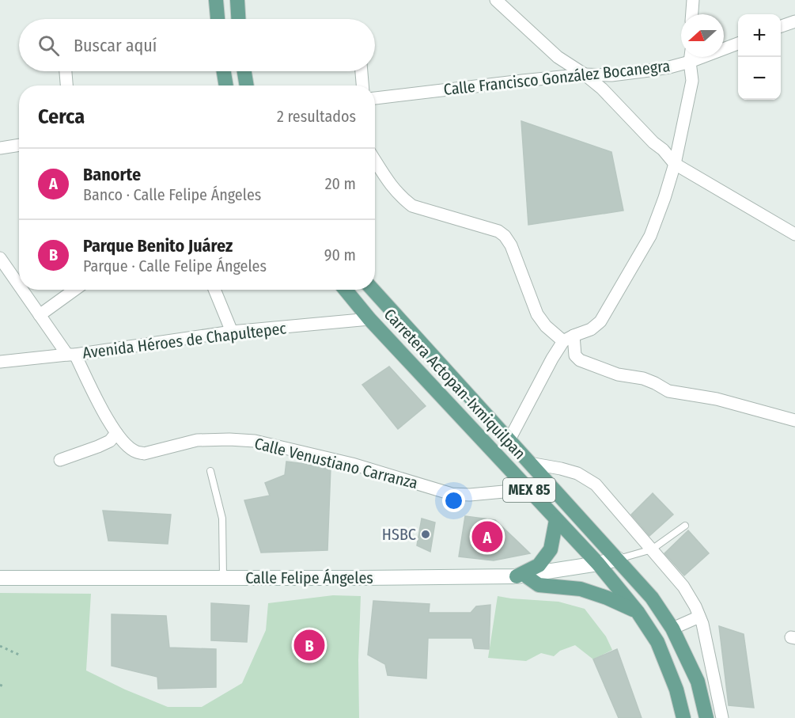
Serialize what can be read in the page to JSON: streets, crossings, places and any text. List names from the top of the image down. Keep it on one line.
{"streets":{"main road":["Carretera Actopan-Ixmiquilpan","MEX 85","Calle Felipe Ángeles"],"street":["Calle Francisco González Bocanegra","Avenida Héroes de Chapultepec","Calle Venustiano Carranza"]},"crossings":[["Avenida Héroes de Chapultepec","Carretera Actopan-Ixmiquilpan"],["Carretera Actopan-Ixmiquilpan","Calle Venustiano Carranza"],["Carretera Actopan-Ixmiquilpan","Calle Felipe Ángeles"],["MEX 85","Calle Felipe Ángeles"]],"places":["HSBC"],"north":"left","page":{"map_buttons":["+","−"],"search":"Buscar aquí","heading":["Cerca","2 resultados"],"list":[{"mark":"A","name":"Banorte","note":"Banco · Calle Felipe Ángeles","value":"20 m"},{"mark":"B","name":"Parque Benito Juárez","note":"Parque · Calle Felipe Ángeles","value":"90 m"}],"pins":["A","B"]}}
